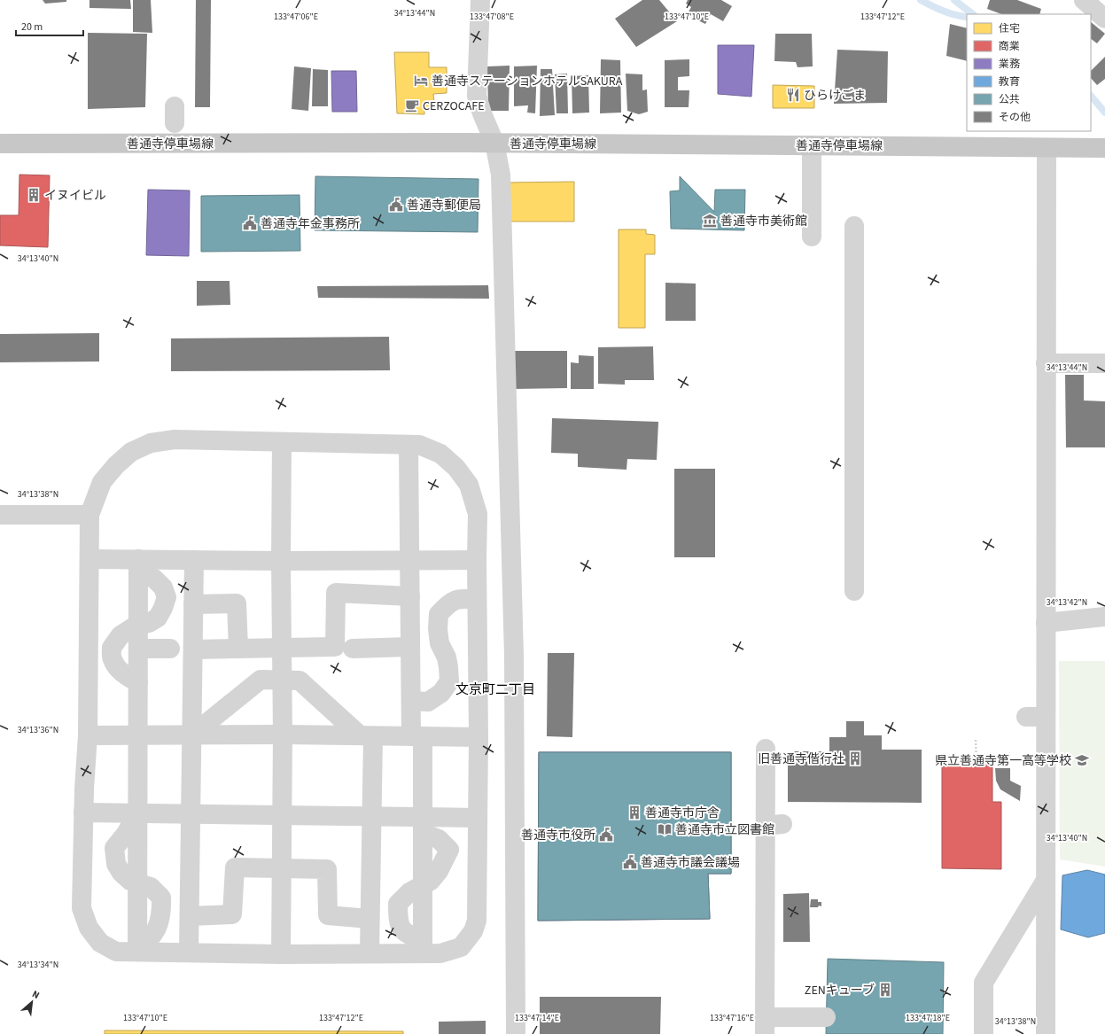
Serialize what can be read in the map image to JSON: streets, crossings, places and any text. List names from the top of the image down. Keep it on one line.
{"streets":{"main road":["善通寺停車場線"]},"districts":["文京町二丁目"],"places":{"hotel":["善通寺ステーションホテルSAKURA"],"restaurant":["ひらけごま"],"cafe":["CERZOCAFE"],"building":["イヌイビル","旧善通寺偕行社","善通寺市庁舎","ZENキューブ"],"public building":["善通寺郵便局","善通寺年金事務所","善通寺市役所","善通寺市議会議場"],"museum":["善通寺市美術館"],"school or university":["県立善通寺第一高等学校"],"library":["善通寺市立図書館"]},"legend":["住宅","商業","業務","教育","公共","その他"],"scale_bar":"20 m","north":"top right","coordinates":["34°13'44\"N","133°47'06\"E","133°47'08\"E","133°47'10\"E","133°47'12\"E","34°13'40\"N","34°13'38\"N","34°13'42\"N","34°13'36\"N","34°13'34\"N","133°47'14\"E","133°47'16\"E","133°47'18\"E"]}
